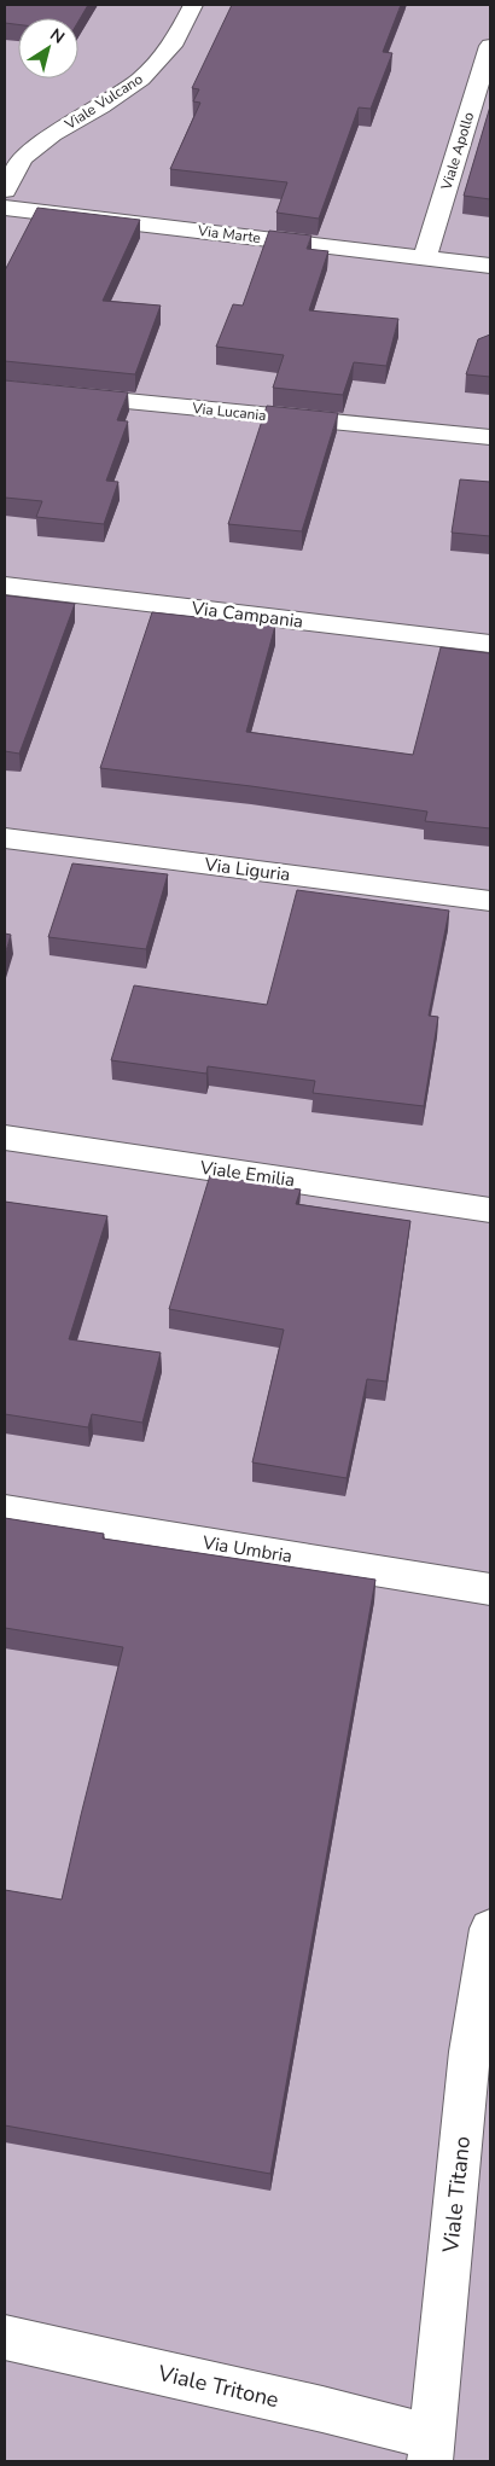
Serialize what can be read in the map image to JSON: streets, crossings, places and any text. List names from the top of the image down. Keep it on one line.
{"streets":{"street":["Viale Vulcano","Viale Apollo","Via Marte","Via Lucania","Via Campania","Via Liguria","Viale Emilia","Via Umbria","Viale Titano","Viale Tritone"]},"crossings":[["Viale Apollo","Via Marte"],["Viale Titano","Viale Tritone"]],"north":"top right"}
